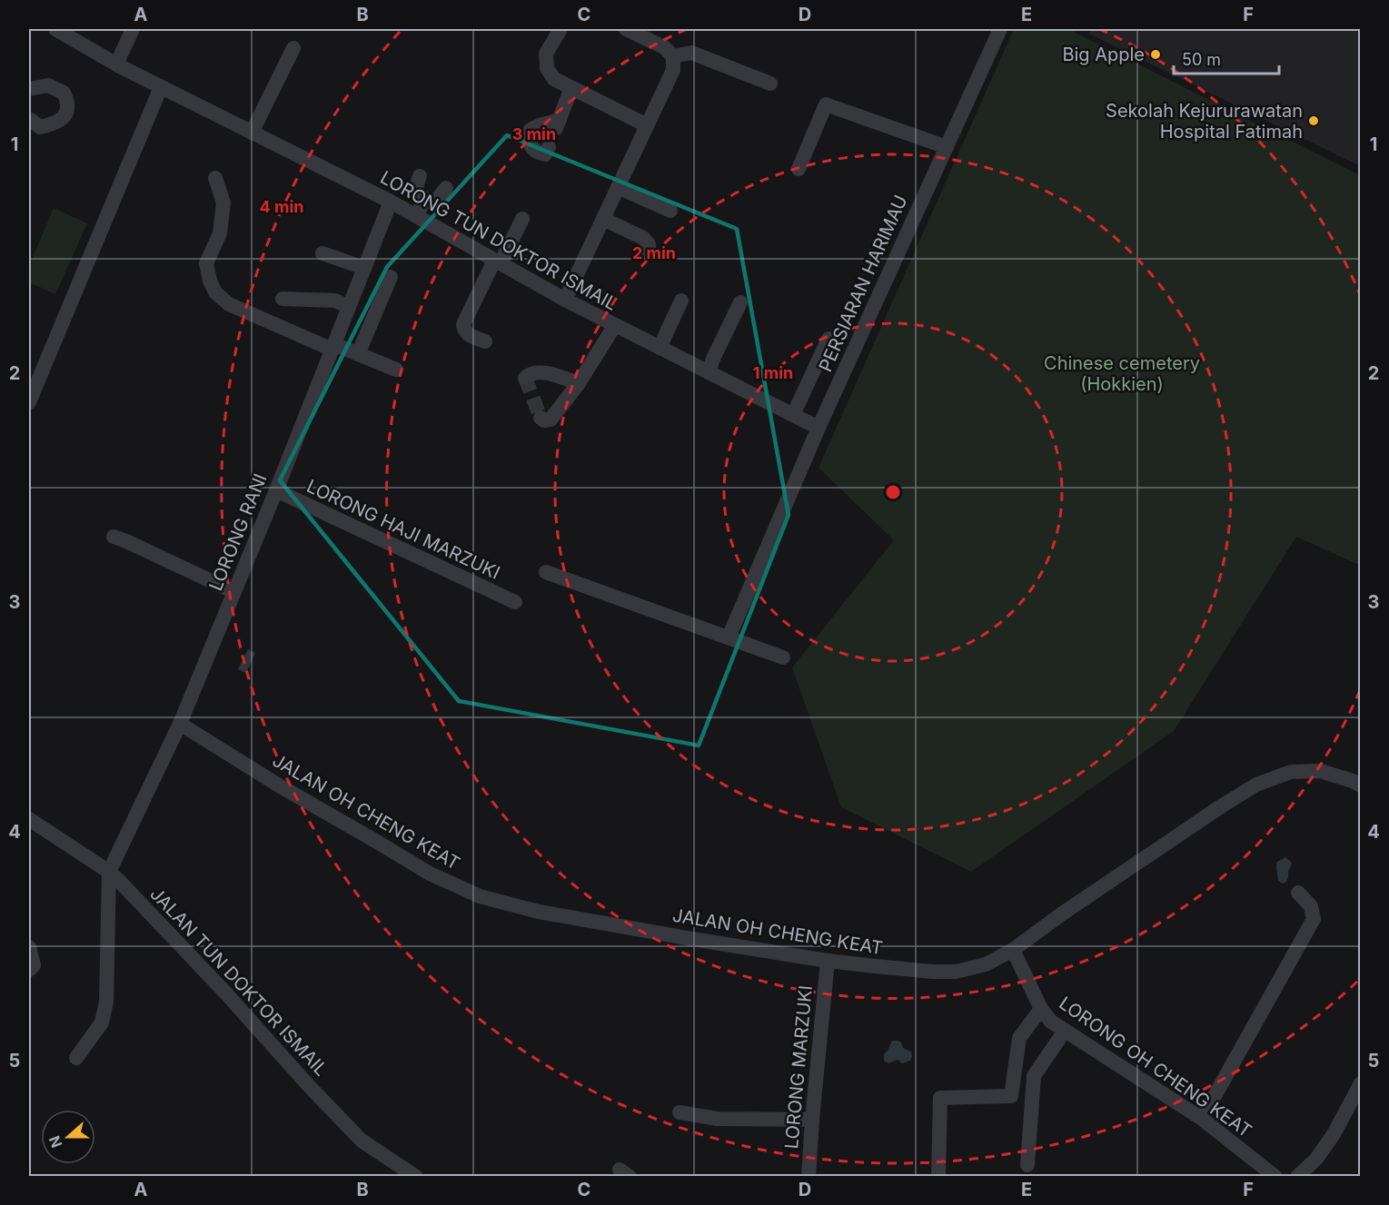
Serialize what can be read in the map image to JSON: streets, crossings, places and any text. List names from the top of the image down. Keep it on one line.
{"streets":{"street":["LORONG TUN DOKTOR ISMAIL","PERSIARAN HARIMAU","LORONG HAJI MARZUKI","LORONG RANI","JALAN OH CHENG KEAT","JALAN TUN DOKTOR ISMAIL","LORONG MARZUKI","LORONG OH CHENG KEAT"]},"crossings":[["LORONG TUN DOKTOR ISMAIL","PERSIARAN HARIMAU"],["LORONG TUN DOKTOR ISMAIL","LORONG RANI"],["LORONG HAJI MARZUKI","LORONG RANI"],["LORONG RANI","JALAN OH CHENG KEAT"],["LORONG RANI","JALAN TUN DOKTOR ISMAIL"],["JALAN OH CHENG KEAT","LORONG MARZUKI"],["JALAN OH CHENG KEAT","LORONG OH CHENG KEAT"]],"parks":["Chinese cemetery (Hokkien)"],"places":["Big Apple","Sekolah Kejururawatan Hospital Fatimah"],"scale_bar":"50 m","north":"left","grid":{"columns":["A","B","C","D","E","F"],"rows":["1","2","3","4","5"]},"rings":["3 min","4 min","2 min","1 min"]}
